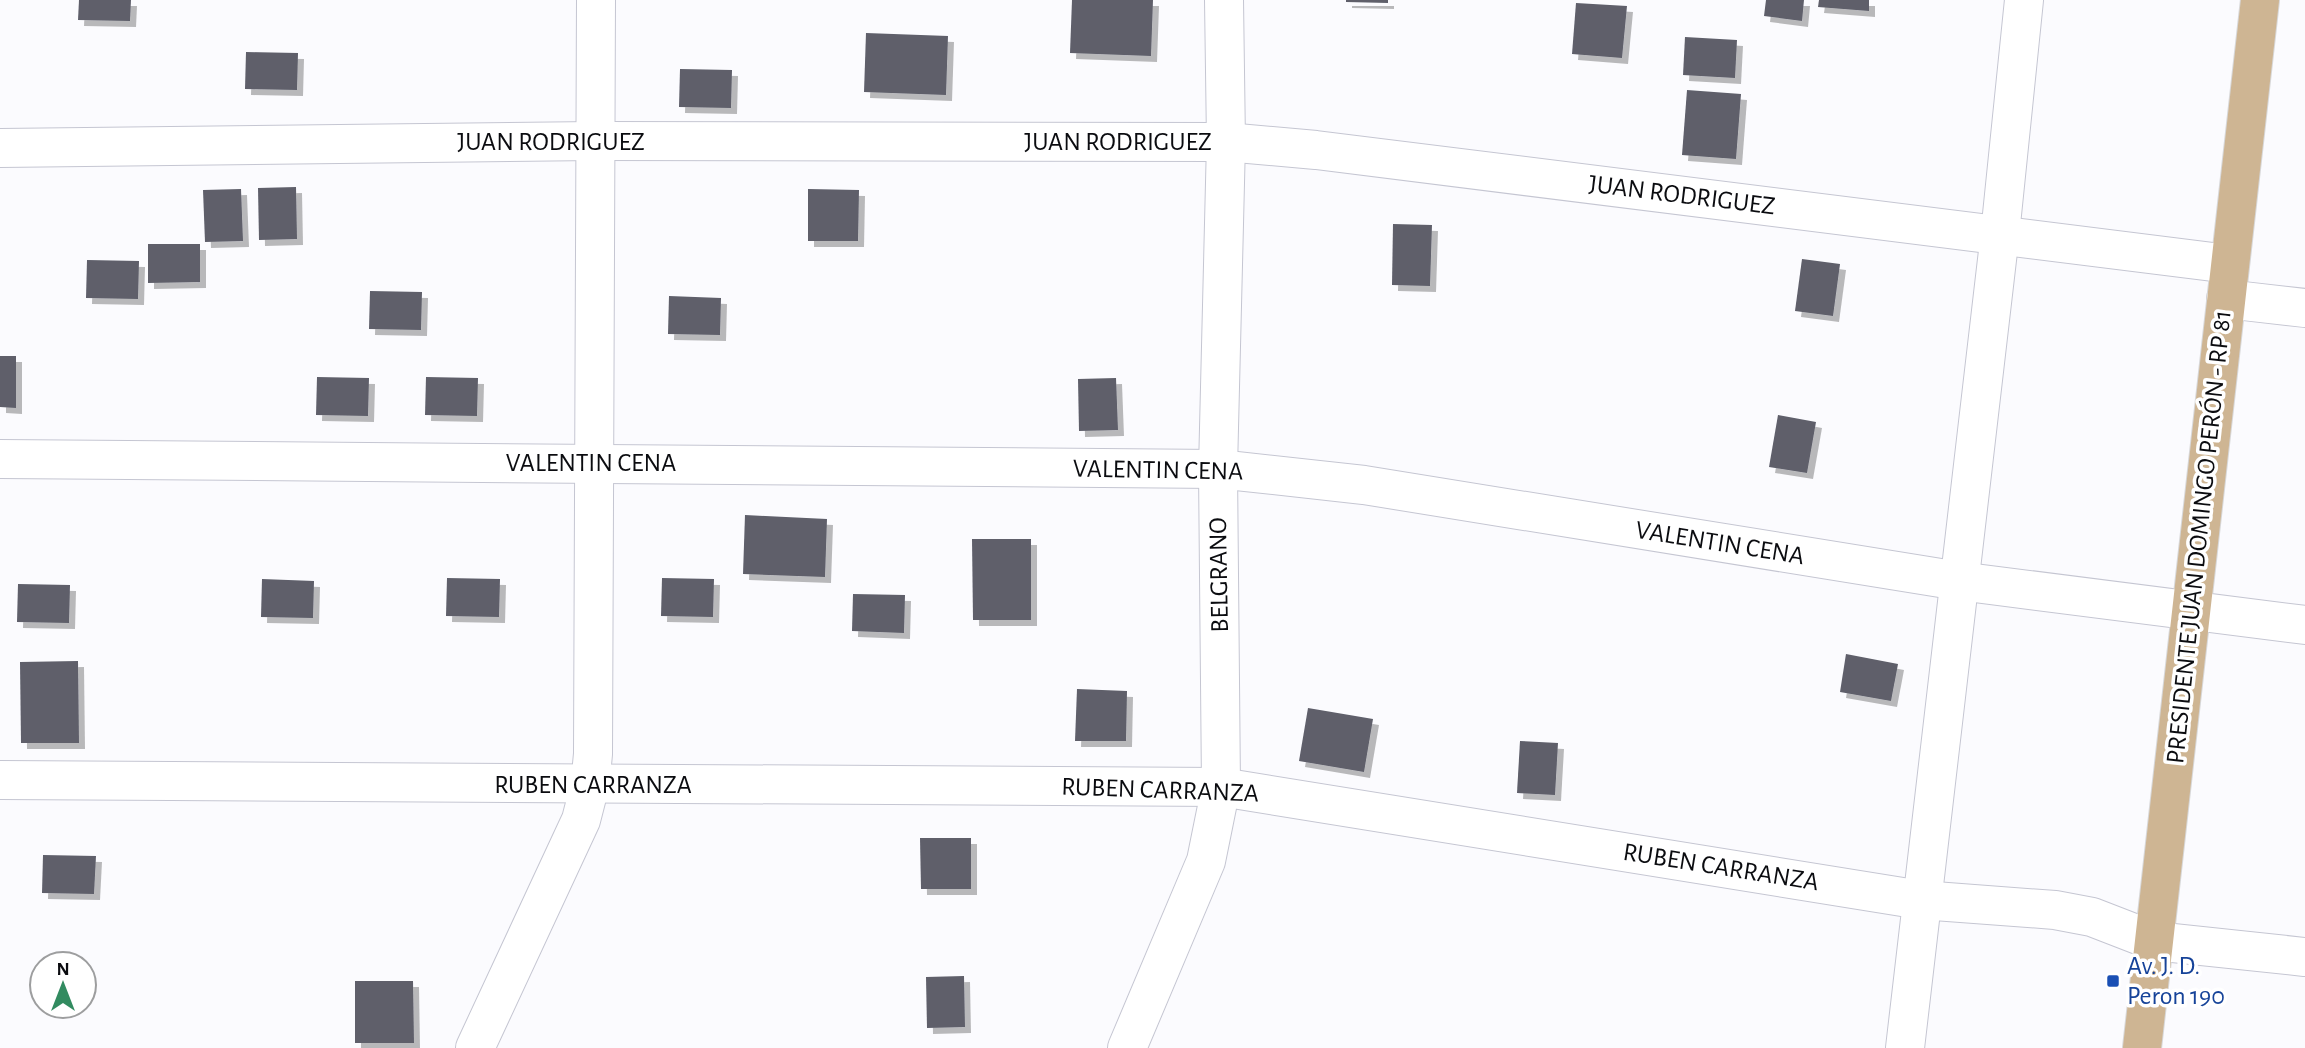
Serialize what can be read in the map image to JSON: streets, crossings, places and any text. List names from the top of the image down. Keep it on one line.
{"streets":{"main road":["PRESIDENTE JUAN DOMINGO PERÓN - RP 81"],"street":["JUAN RODRIGUEZ","VALENTIN CENA","BELGRANO","RUBEN CARRANZA"]},"crossings":[["JUAN RODRIGUEZ","PRESIDENTE JUAN DOMINGO PERÓN - RP 81"],["JUAN RODRIGUEZ","BELGRANO"],["VALENTIN CENA","PRESIDENTE JUAN DOMINGO PERÓN - RP 81"],["VALENTIN CENA","BELGRANO"],["PRESIDENTE JUAN DOMINGO PERÓN - RP 81","RUBEN CARRANZA"],["BELGRANO","RUBEN CARRANZA"]],"places":{"transit":["Av. J. D. Peron 190"]},"north":"top"}
